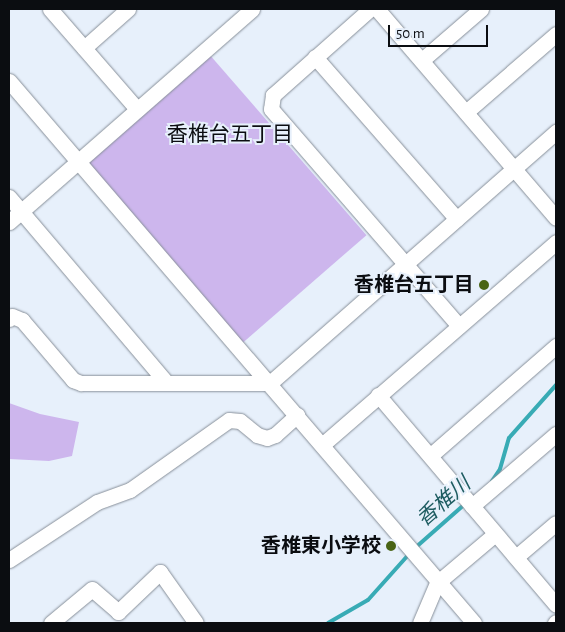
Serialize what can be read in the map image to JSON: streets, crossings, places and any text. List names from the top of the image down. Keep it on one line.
{"districts":["香椎台五丁目"],"water":["香椎川"],"places":["香椎台五丁目","香椎東小学校"],"scale_bar":"50 m"}
